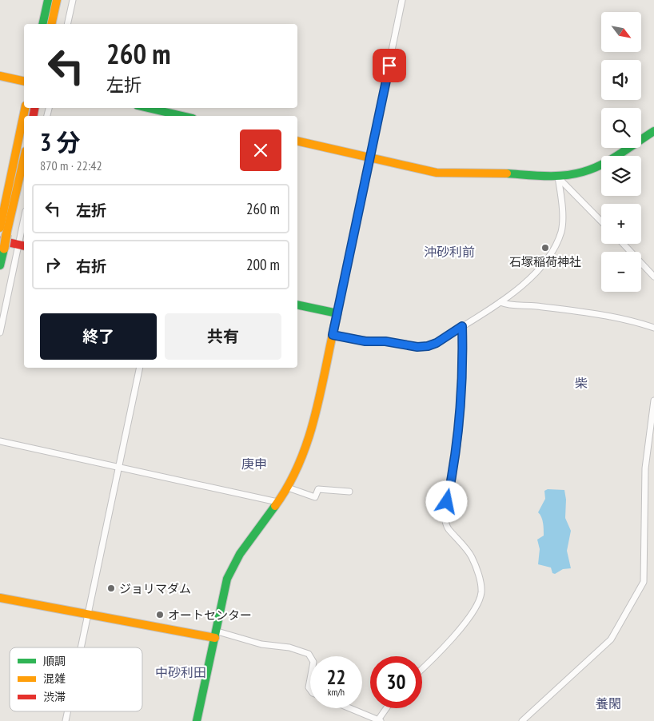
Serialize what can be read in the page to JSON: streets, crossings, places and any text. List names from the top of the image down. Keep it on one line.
{"districts":["沖砂利前","柴","庚申","中砂利田","養閑"],"places":["石塚稲荷神社","ジョリマダム","オートセンター"],"legend":["順調","混雑","渋滞"],"north":"bottom right","page":{"map_buttons":["+","−"],"turn":["260 m","左折"],"heading":["3 分","870 m · 22:42"],"list":[{"name":"左折","value":"260 m"},{"name":"右折","value":"200 m"}],"buttons":["終了","共有"],"speed":"22 km/h","limit":"30"}}
